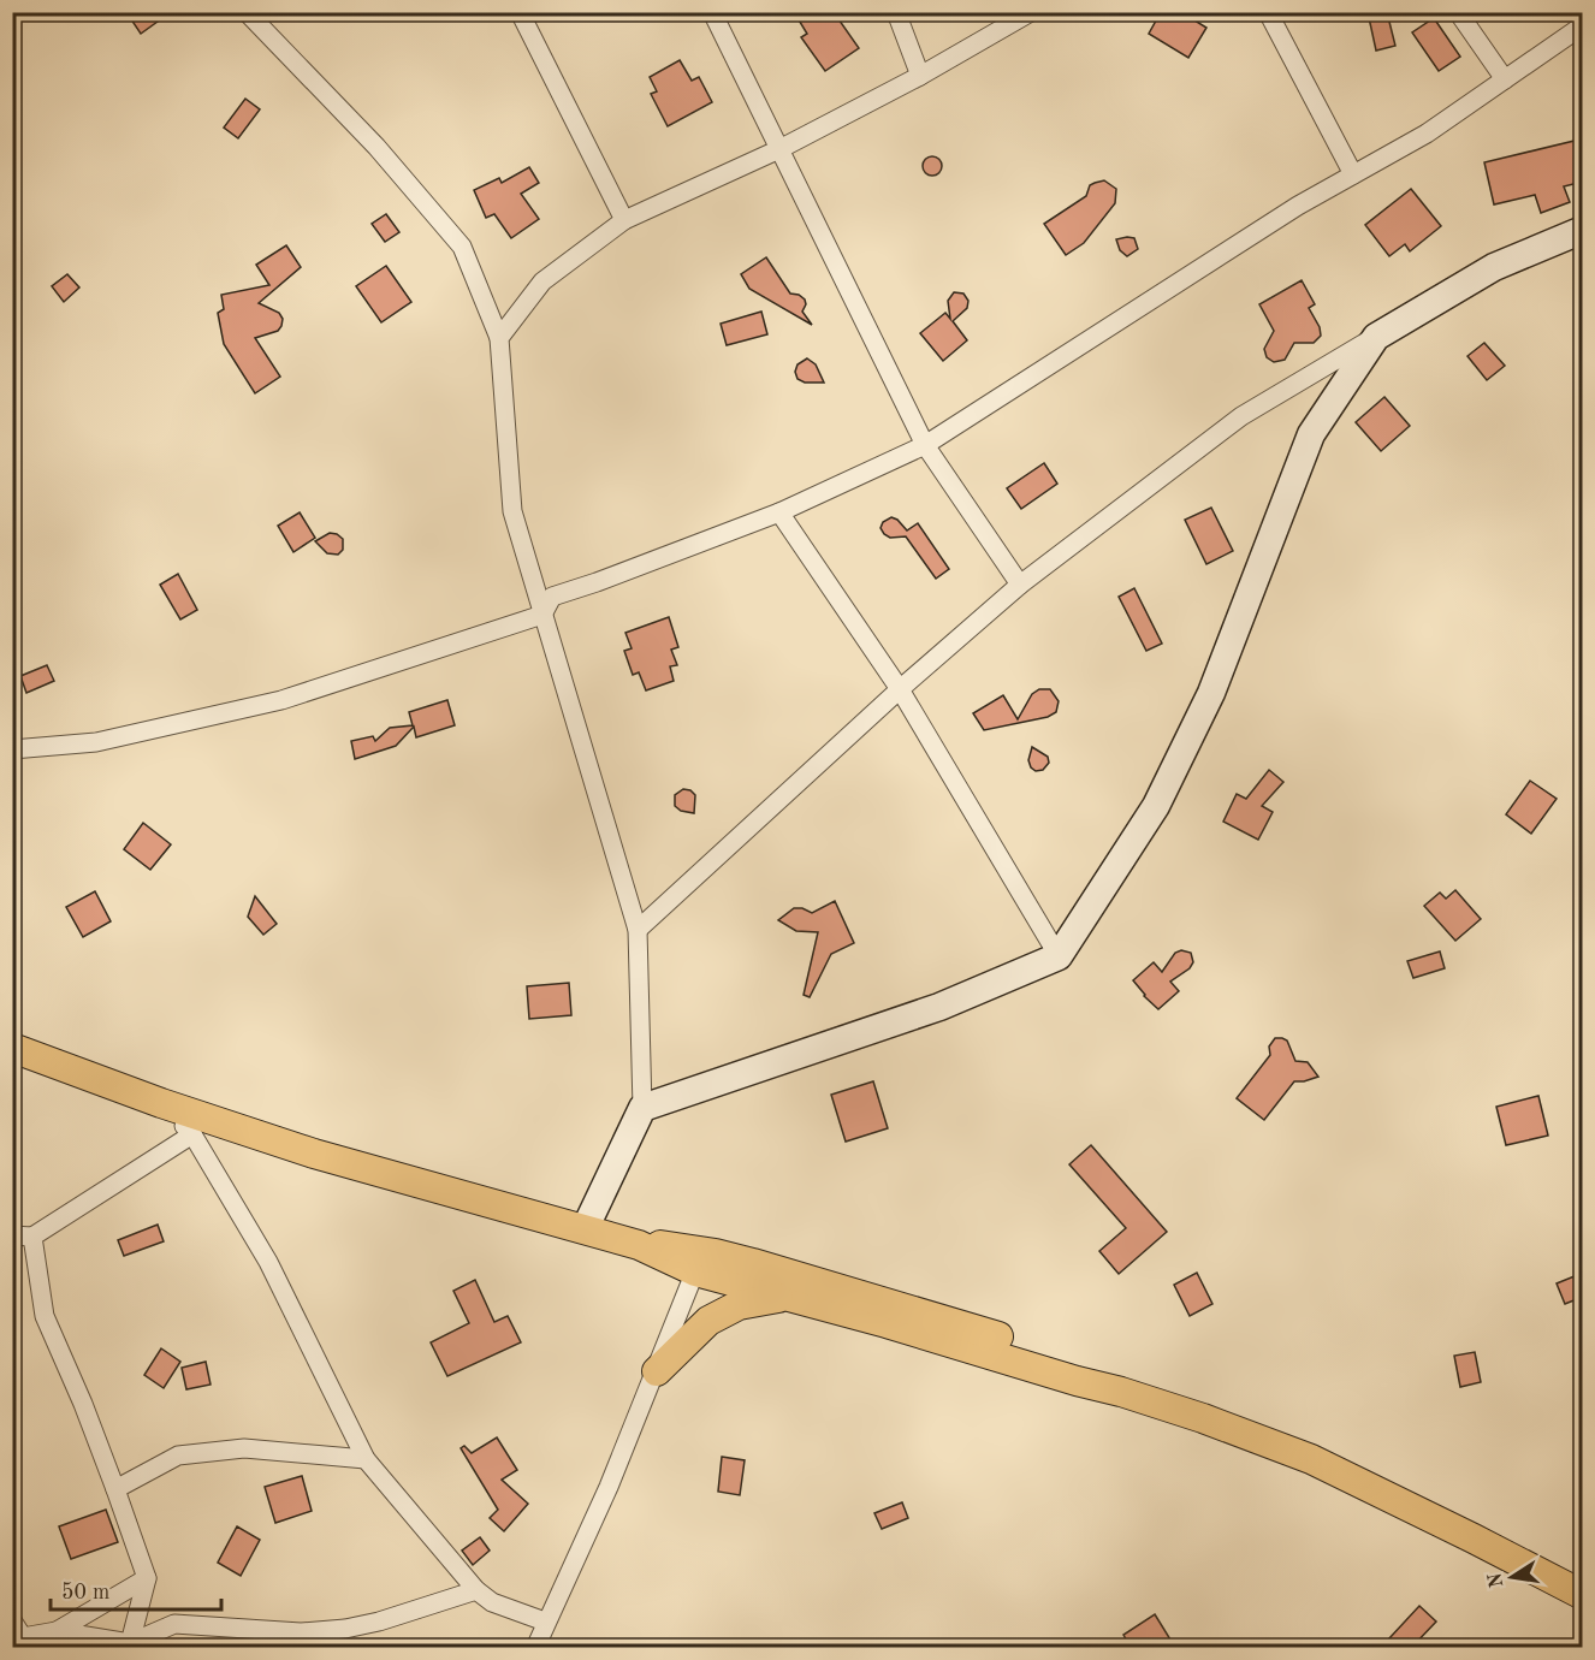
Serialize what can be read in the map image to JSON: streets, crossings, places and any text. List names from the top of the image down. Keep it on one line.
{"scale_bar":"50 m","north":"left"}
